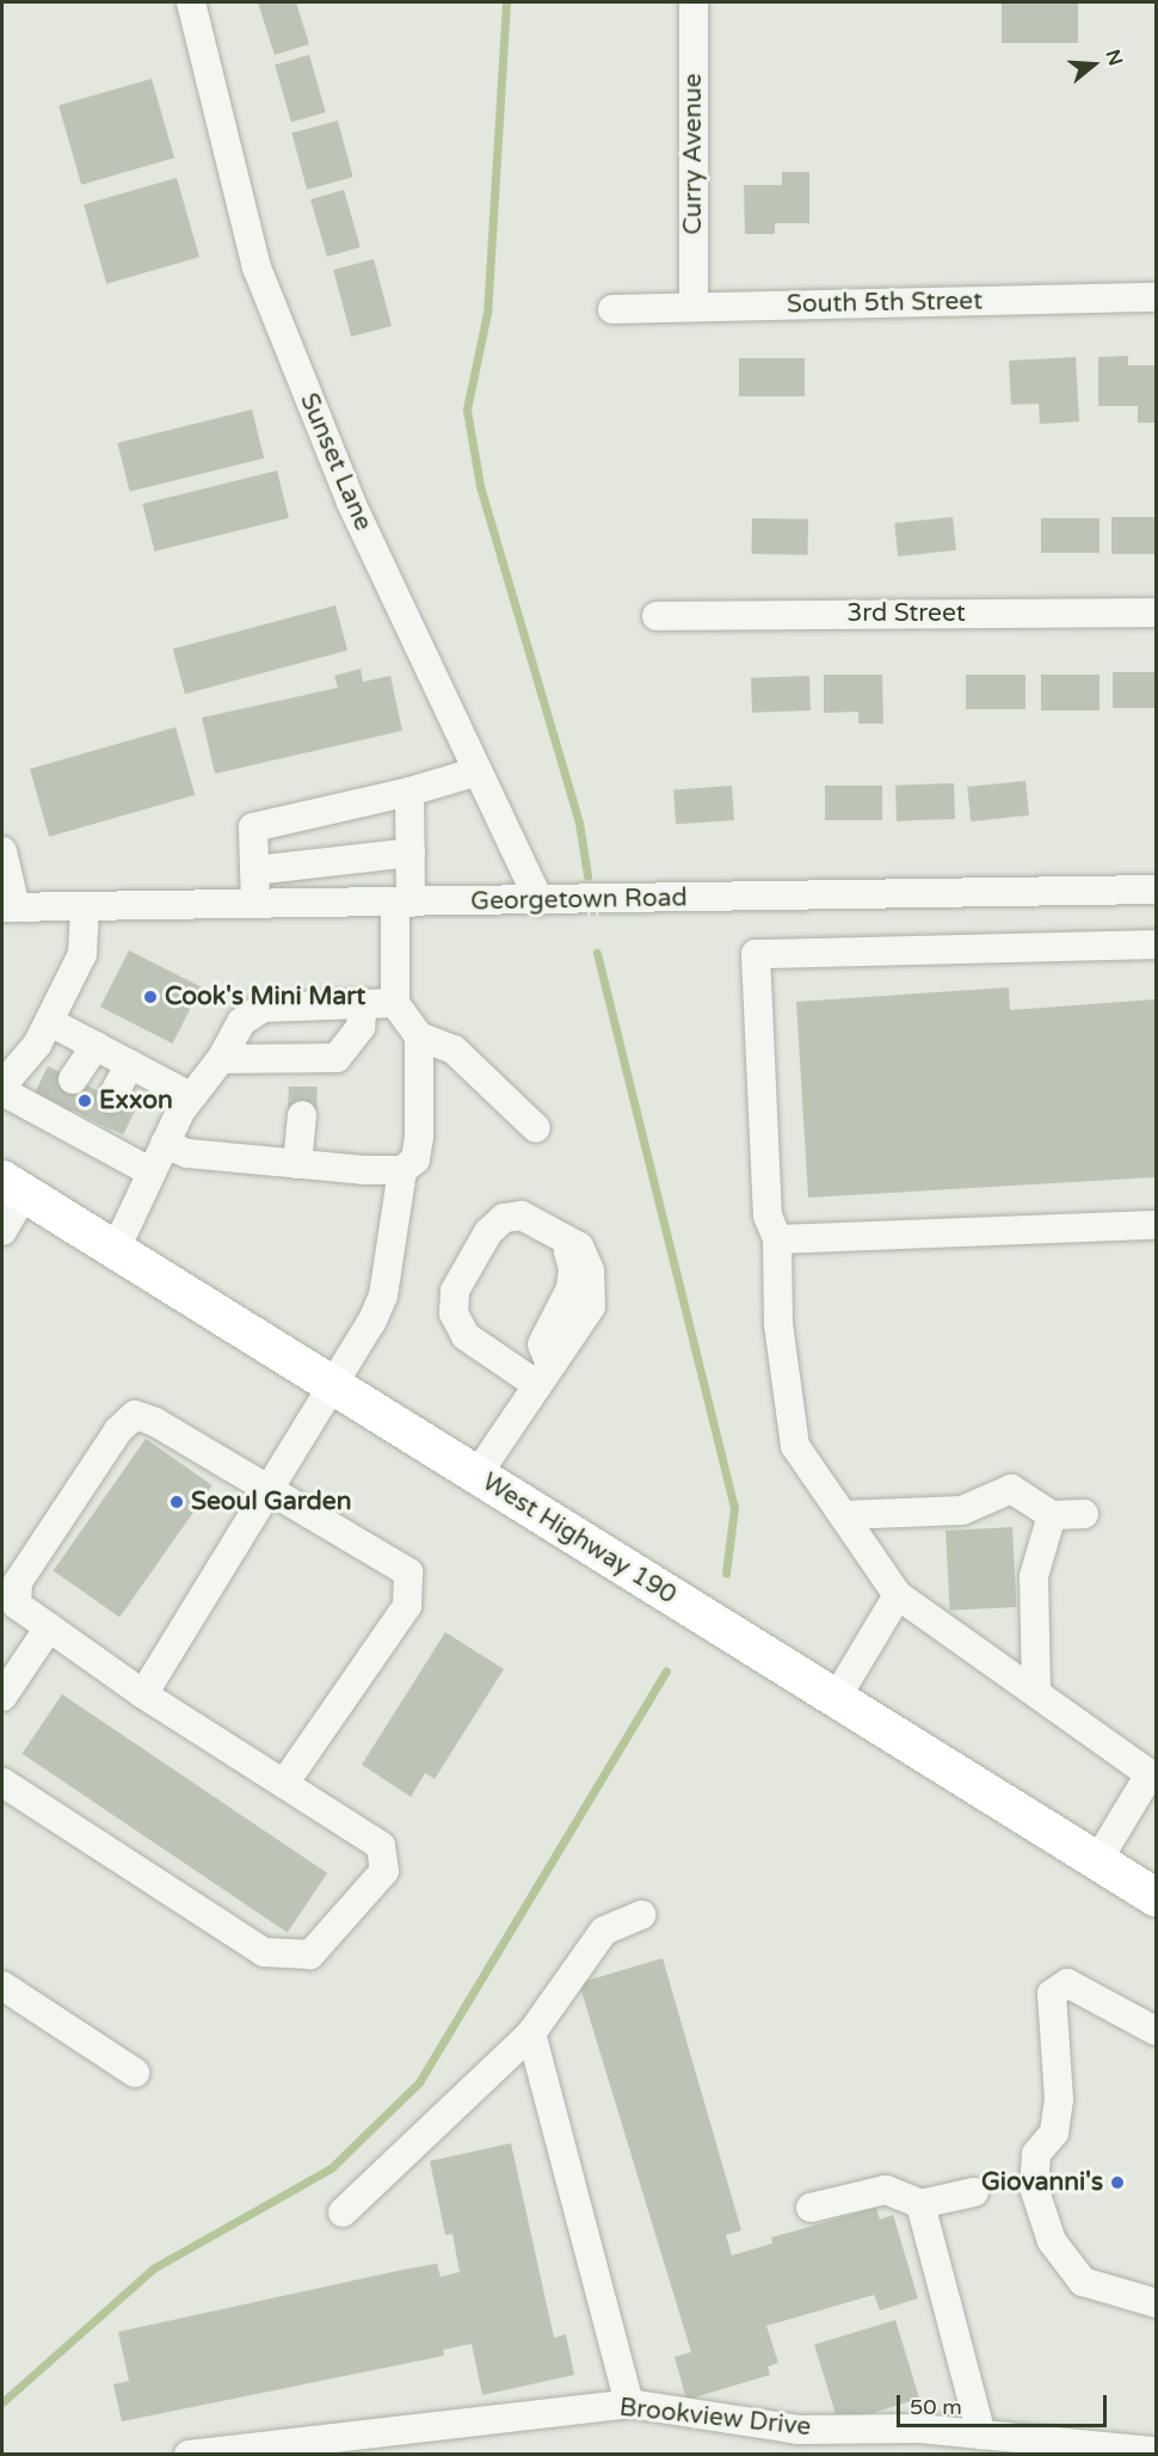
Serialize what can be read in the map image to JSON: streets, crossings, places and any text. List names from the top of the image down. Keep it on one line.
{"streets":{"main road":["West Highway 190"],"street":["Curry Avenue","South 5th Street","Sunset Lane","3rd Street","Georgetown Road","Brookview Drive"]},"crossings":[["Curry Avenue","South 5th Street"],["Sunset Lane","Georgetown Road"]],"places":["Cook's Mini Mart","Exxon","Seoul Garden","Giovanni's"],"scale_bar":"50 m","north":"right"}
